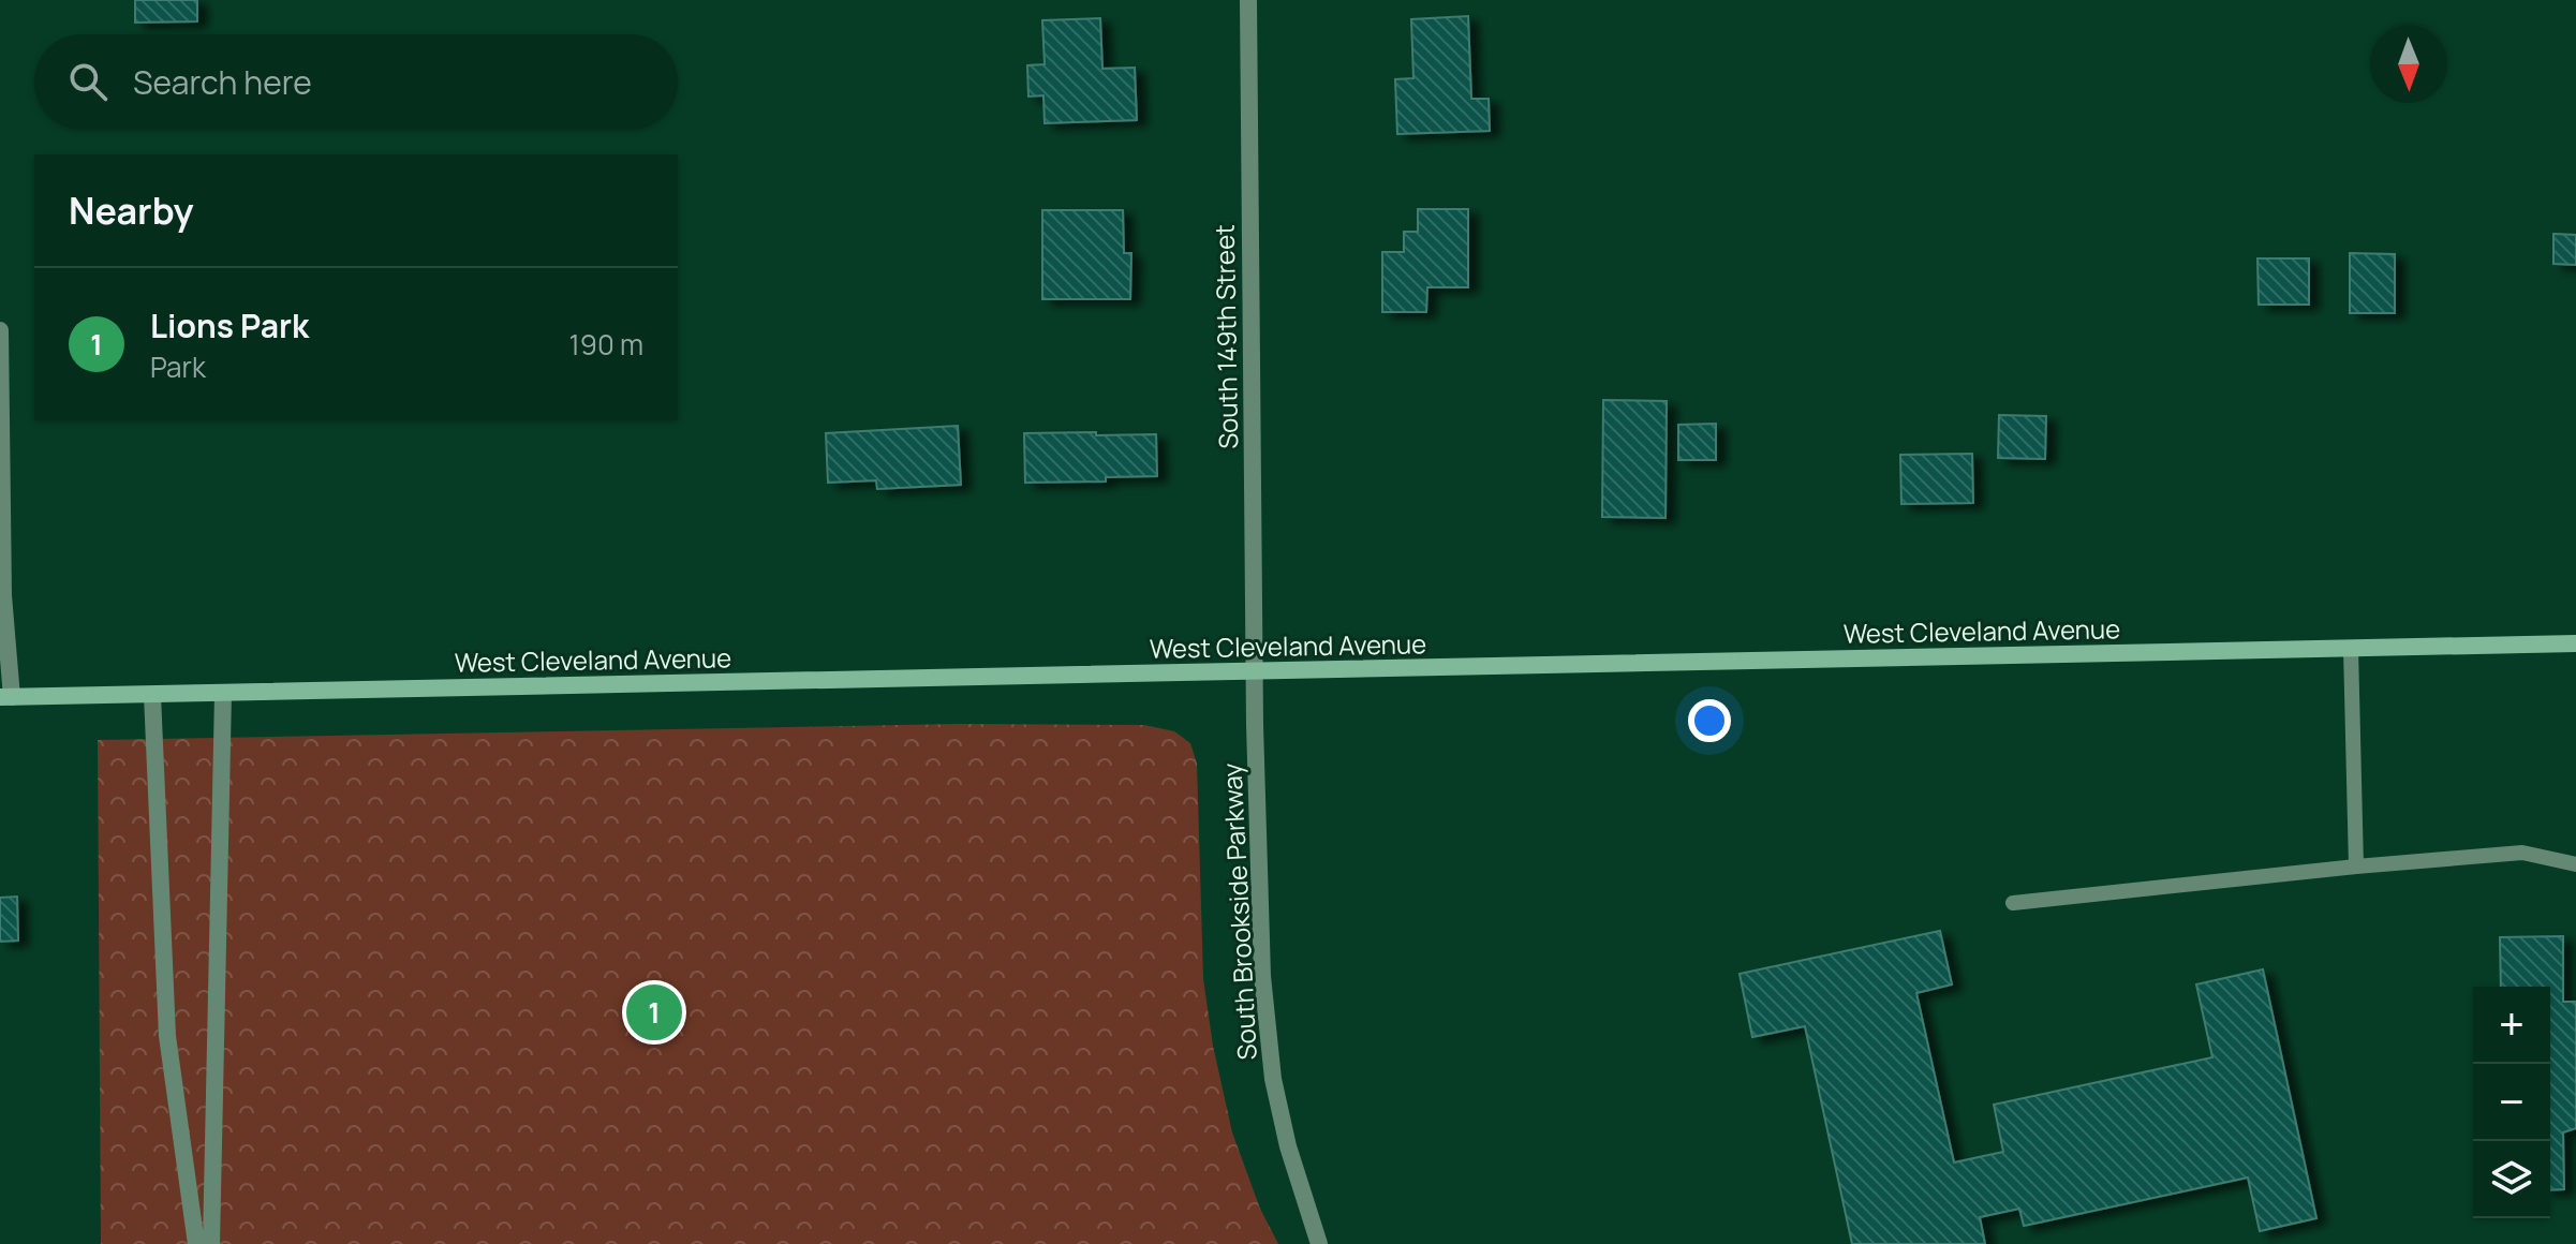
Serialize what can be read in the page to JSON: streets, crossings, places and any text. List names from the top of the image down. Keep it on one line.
{"streets":{"main road":["West Cleveland Avenue"],"street":["South 149th Street","South Brookside Parkway"]},"crossings":[["South 149th Street","West Cleveland Avenue"],["South 149th Street","South Brookside Parkway"],["West Cleveland Avenue","South Brookside Parkway"]],"north":"bottom","page":{"search":"Search here","heading":"Nearby","list":[{"mark":"1","name":"Lions Park","note":"Park","value":"190 m"}],"pins":"1","map_buttons":["+","−"]}}
